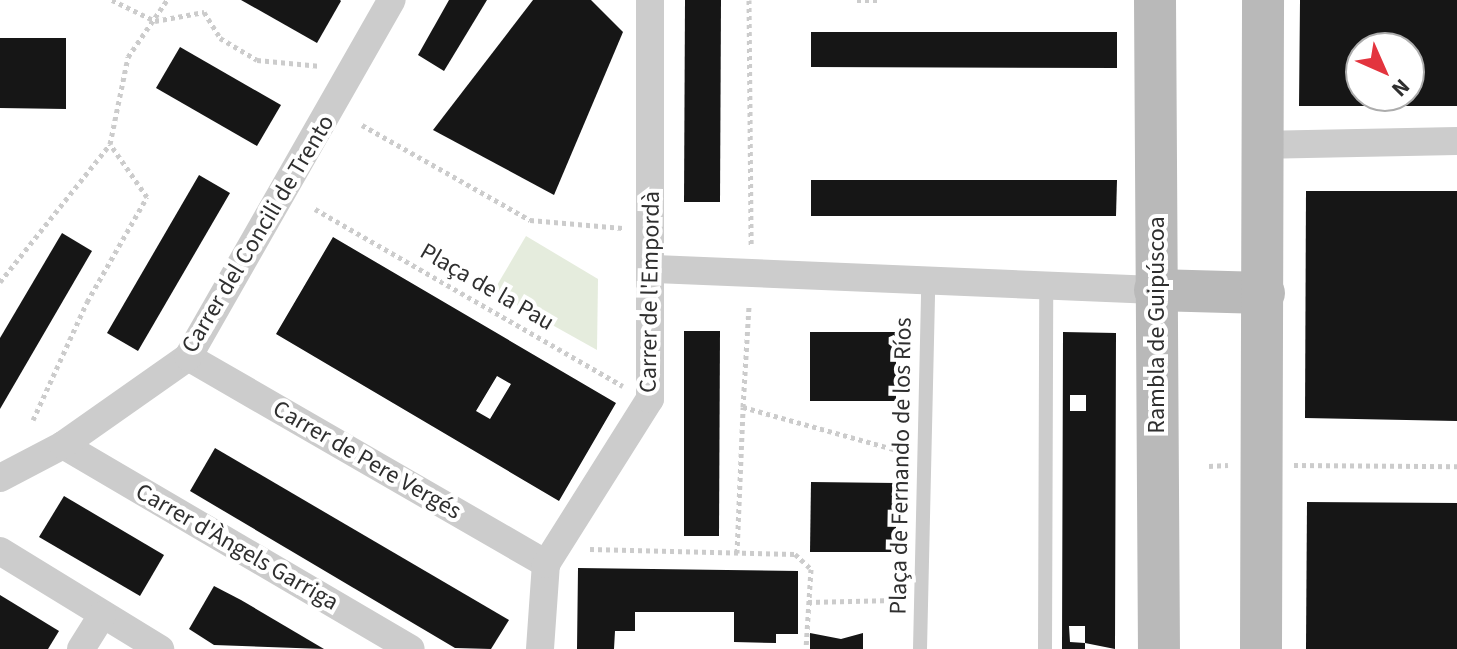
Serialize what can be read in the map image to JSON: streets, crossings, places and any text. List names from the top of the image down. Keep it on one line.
{"streets":{"street":["Carrer del Concili de Trento","Carrer de l'Empordà","Rambla de Guipúscoa","Carrer de Pere Vergés","Carrer d'Àngels Garriga"],"lane":["Plaça de Fernando de los Ríos"],"path":["Plaça de la Pau"]},"crossings":[["Carrer del Concili de Trento","Carrer de Pere Vergés"],["Carrer del Concili de Trento","Carrer d'Àngels Garriga"],["Carrer de l'Empordà","Carrer de Pere Vergés"]],"north":"bottom right"}
